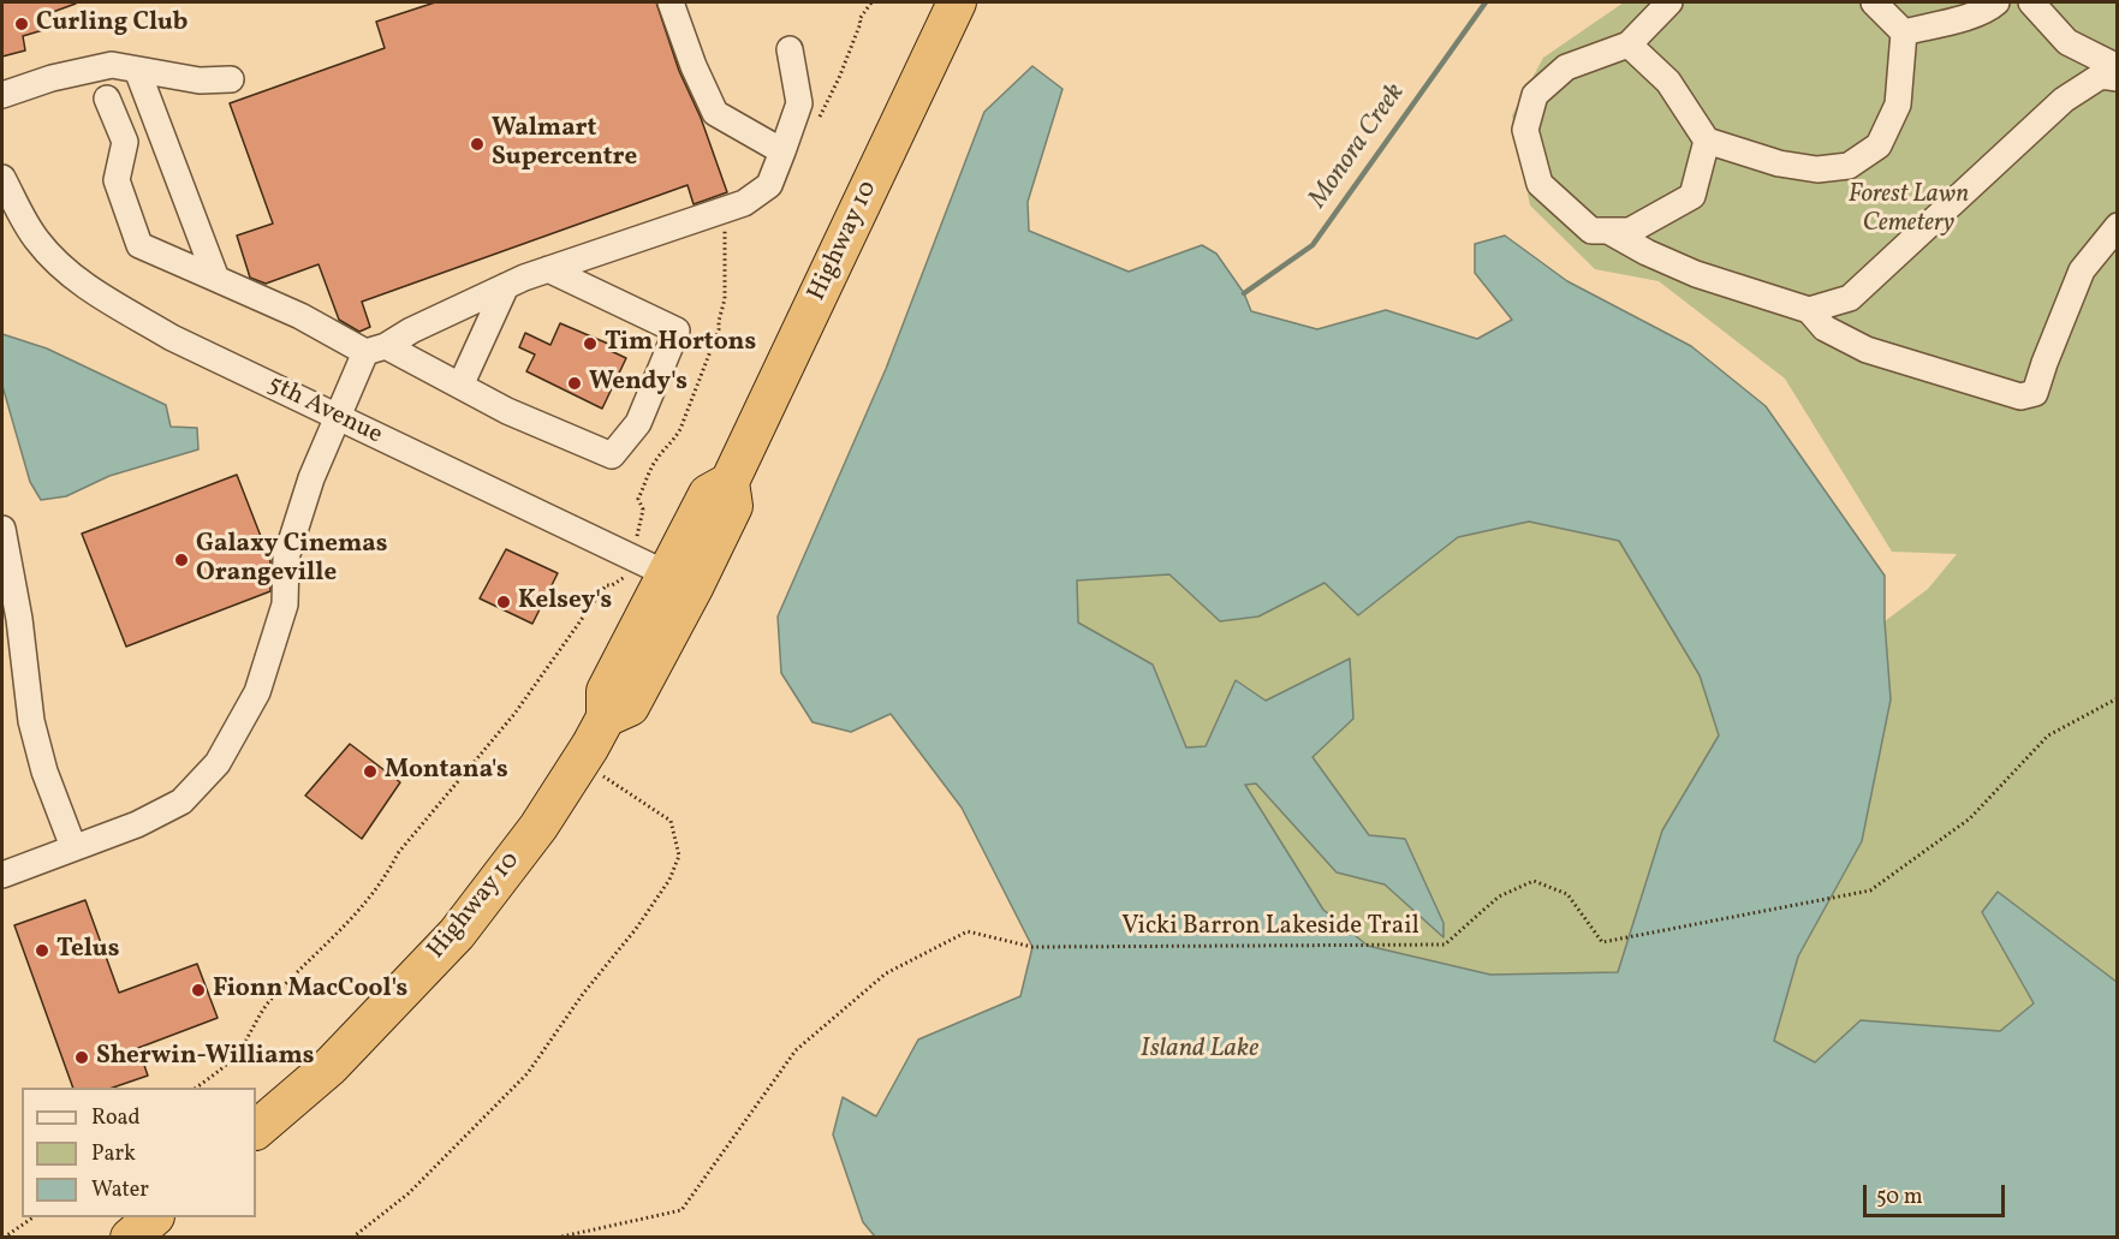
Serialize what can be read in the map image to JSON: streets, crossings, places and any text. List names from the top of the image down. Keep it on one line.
{"streets":{"highway":["Highway 10"],"street":["5th Avenue"],"path":["Vicki Barron Lakeside Trail"]},"crossings":[["Highway 10","5th Avenue"]],"water":["Monora Creek","Island Lake"],"parks":["Forest Lawn Cemetery"],"places":["Curling Club","Walmart Supercentre","Tim Hortons","Wendy's","Galaxy Cinemas Orangeville","Kelsey's","Montana's","Telus","Fionn MacCool's","Sherwin-Williams"],"legend":["Road","Park","Water"],"scale_bar":"50 m"}
